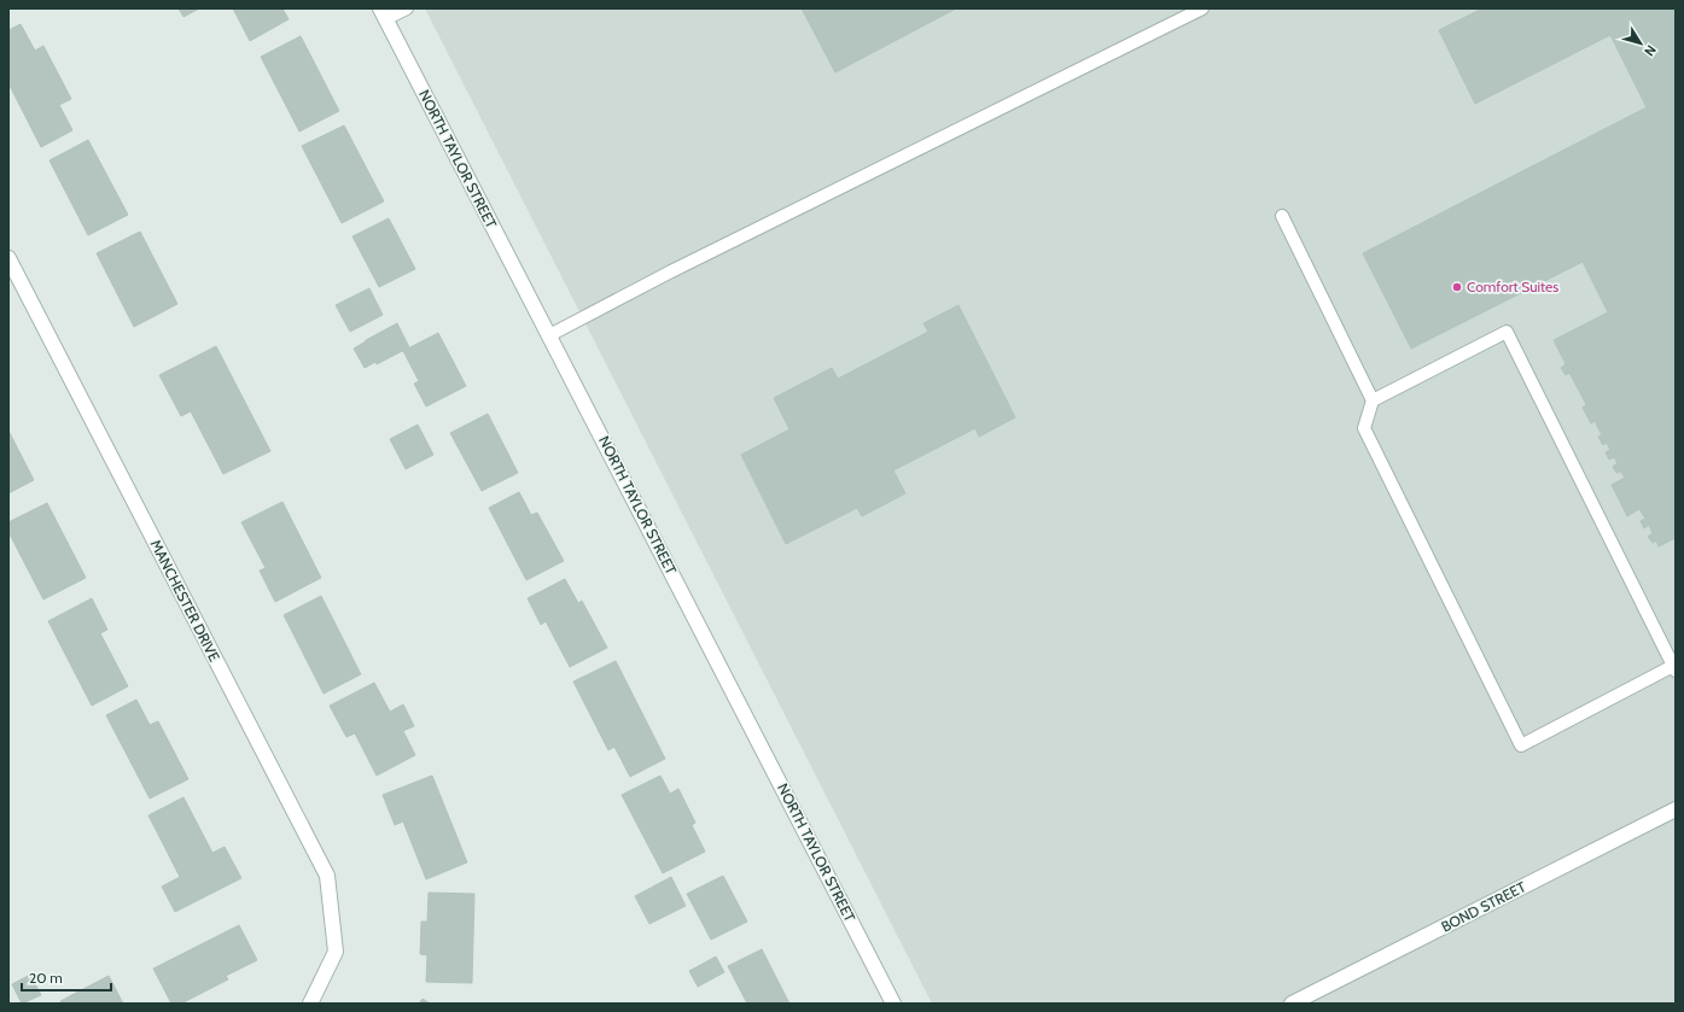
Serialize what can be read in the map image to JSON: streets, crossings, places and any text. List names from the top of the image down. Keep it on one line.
{"streets":{"street":["NORTH TAYLOR STREET","MANCHESTER DRIVE","BOND STREET"]},"places":["Comfort Suites"],"scale_bar":"20 m","north":"bottom right"}
